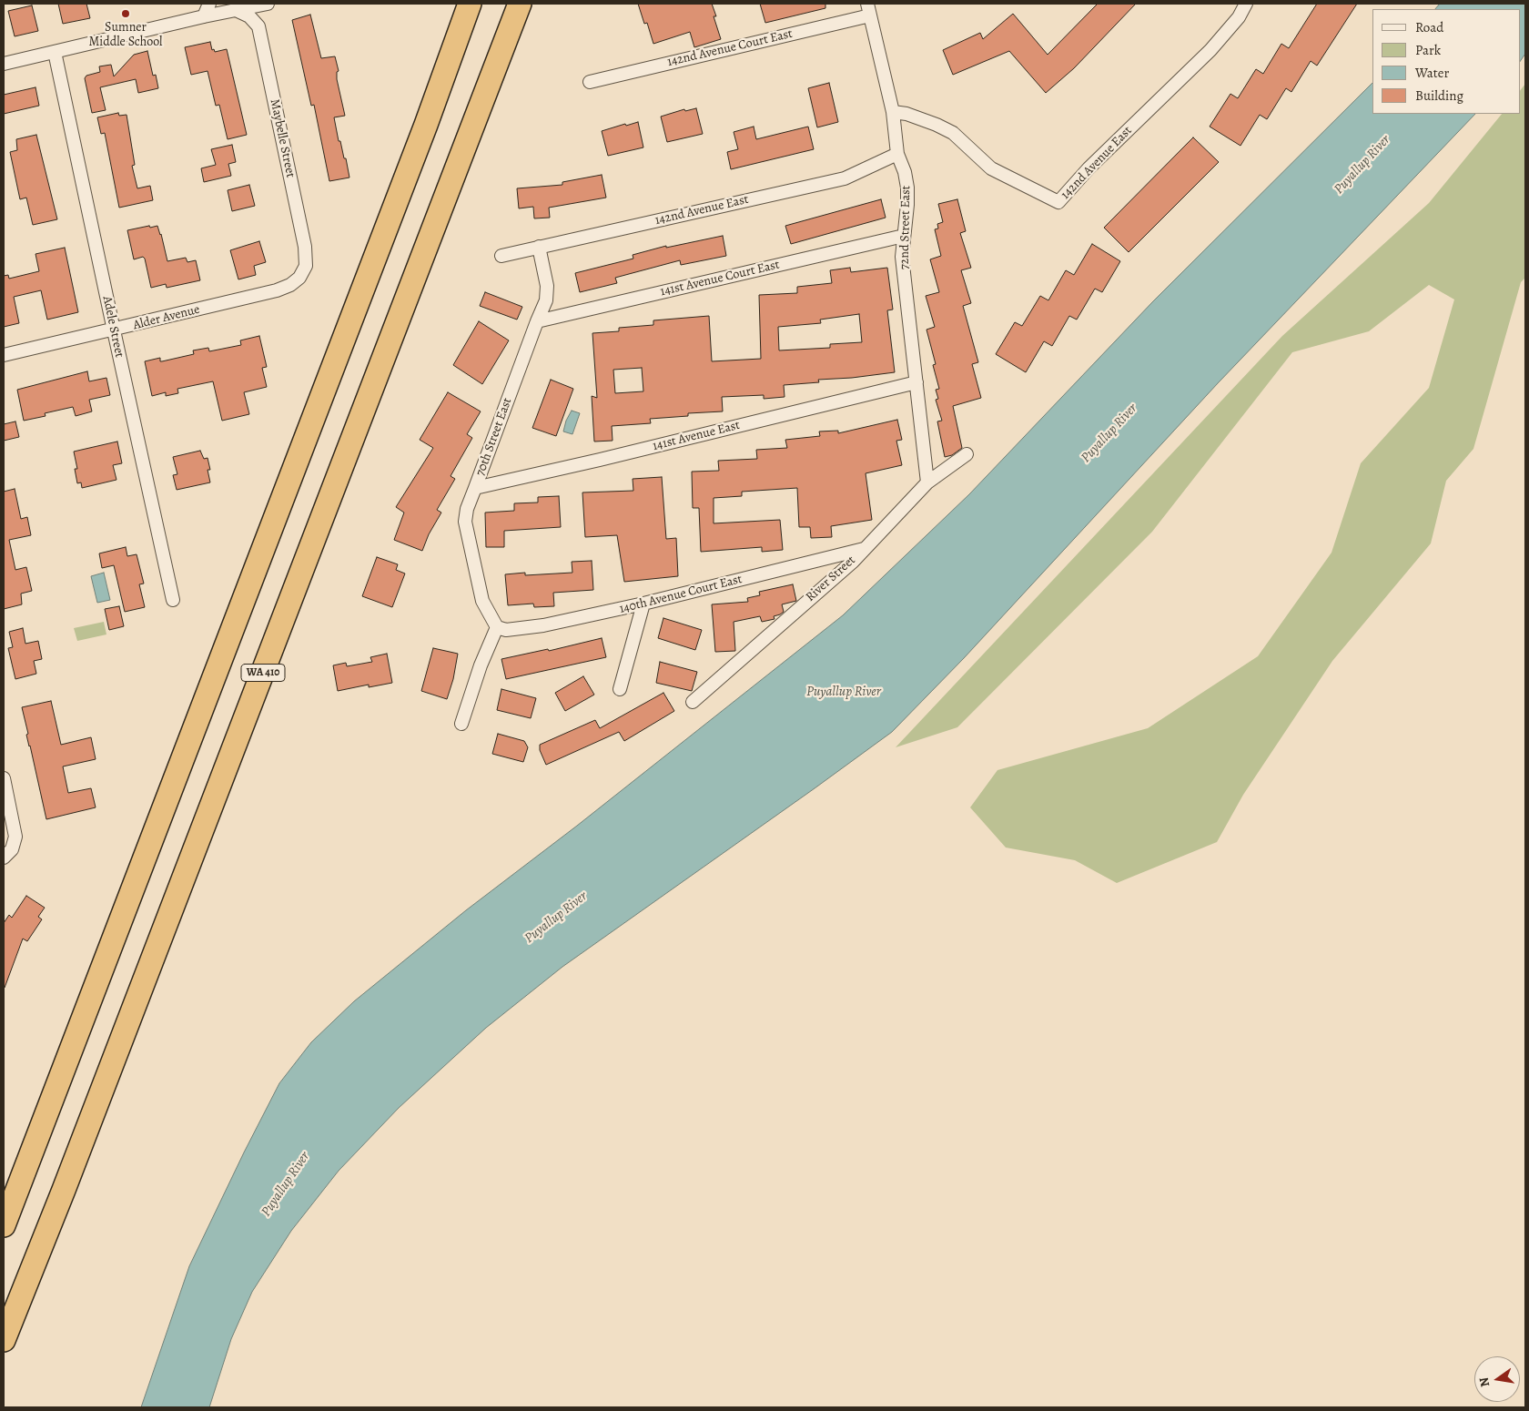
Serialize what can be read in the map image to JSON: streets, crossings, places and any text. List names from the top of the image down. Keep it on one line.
{"streets":{"highway":["WA 410"],"street":["142nd Avenue Court East","Maybelle Street","142nd Avenue East","72nd Street East","141st Avenue Court East","Alder Avenue","Adele Street","141st Avenue East","70th Street East","River Street","140th Avenue Court East"]},"crossings":[["142nd Avenue Court East","72nd Street East"],["Maybelle Street","Alder Avenue"],["142nd Avenue East","72nd Street East"],["142nd Avenue East","70th Street East"],["72nd Street East","141st Avenue Court East"],["72nd Street East","141st Avenue East"],["72nd Street East","River Street"],["141st Avenue Court East","70th Street East"],["Alder Avenue","Adele Street"],["141st Avenue East","70th Street East"],["70th Street East","140th Avenue Court East"],["River Street","140th Avenue Court East"]],"water":["Puyallup River"],"places":["Sumner Middle School"],"legend":["Road","Park","Water","Building"],"north":"left"}
